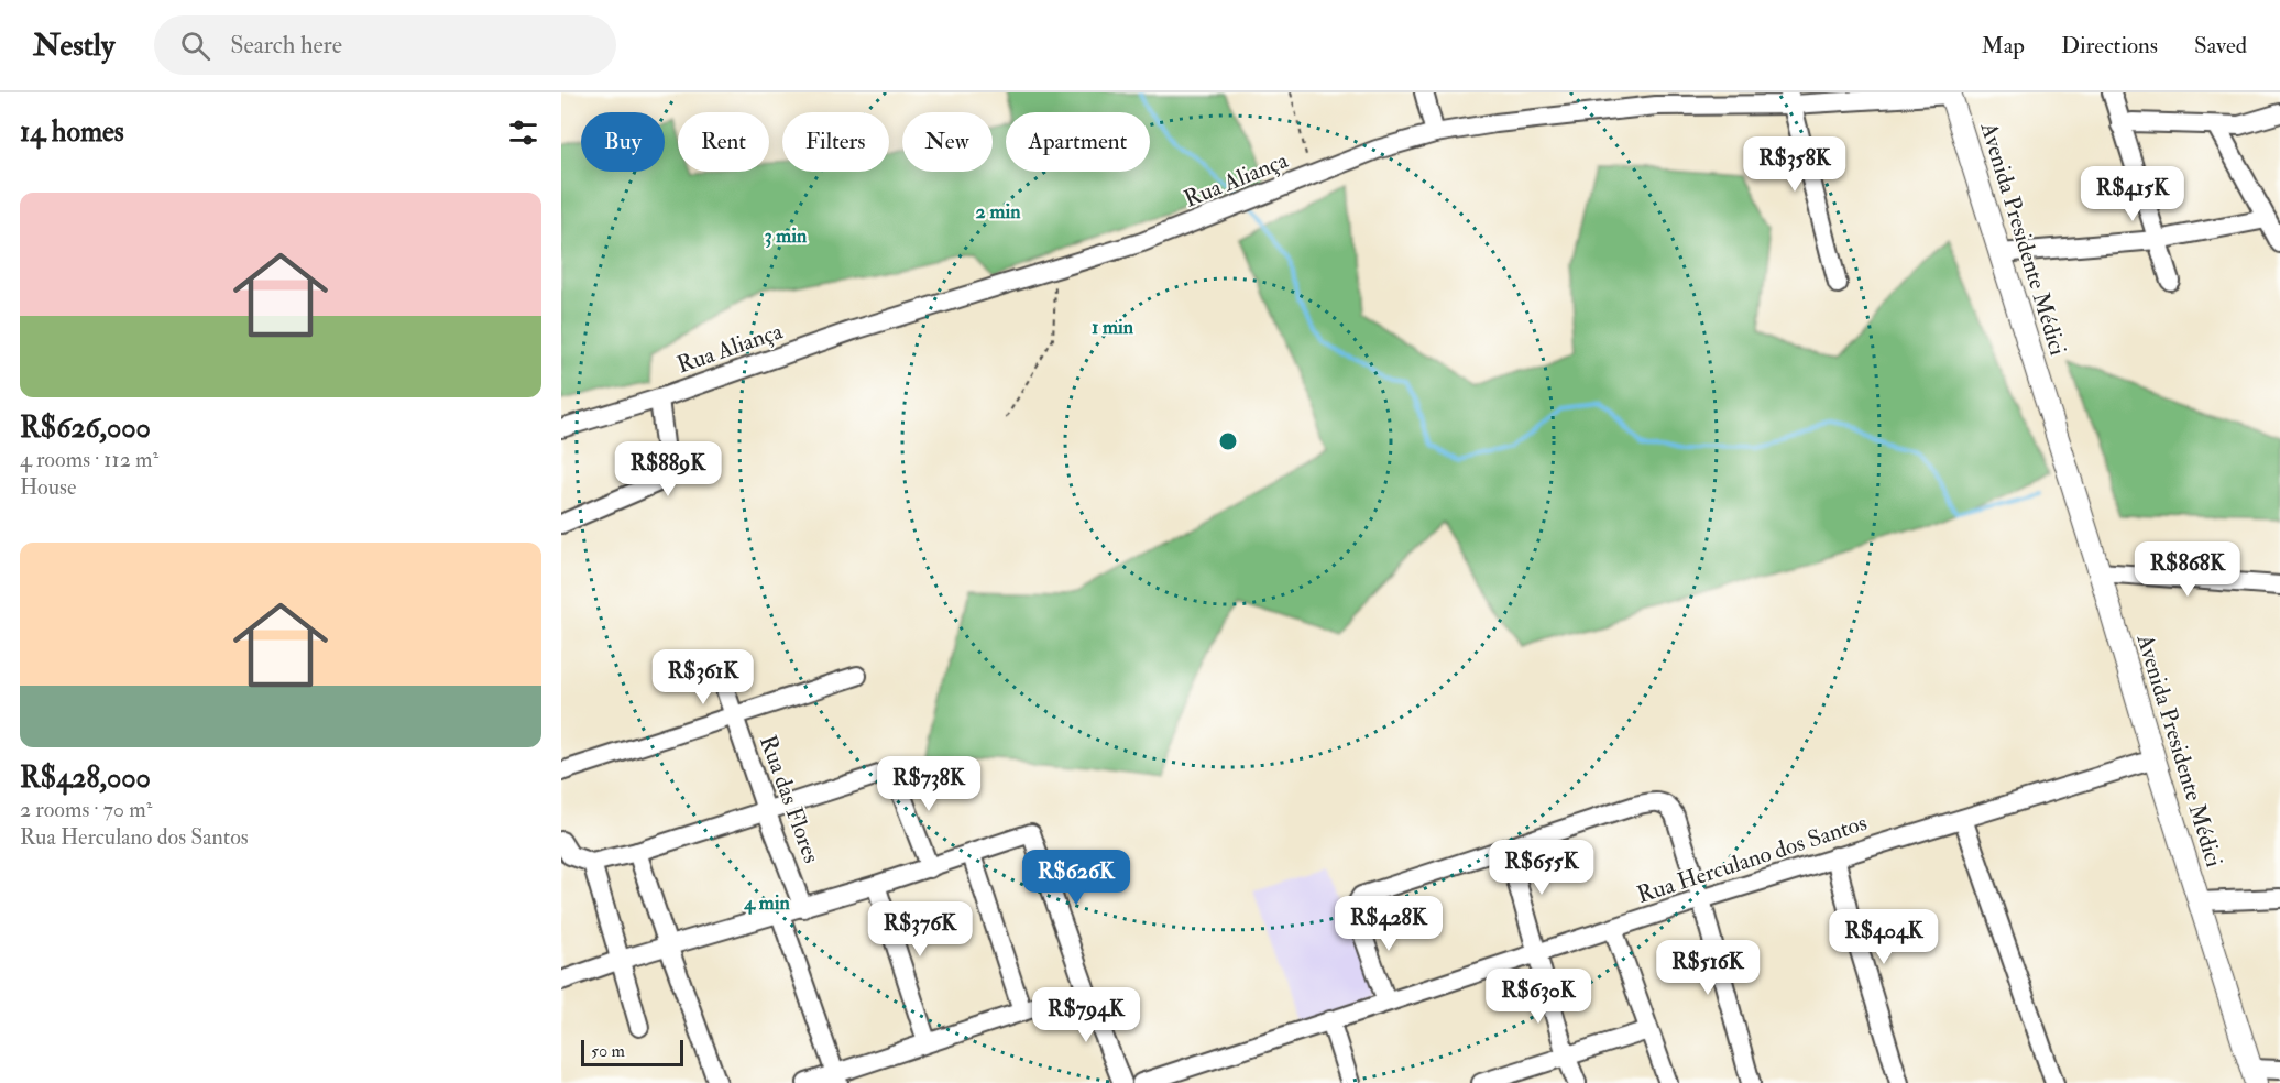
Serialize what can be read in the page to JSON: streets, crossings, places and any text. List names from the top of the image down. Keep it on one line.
{"streets":{"main road":["Avenida Presidente Médici"],"street":["Rua Aliança","Rua das Flores","Rua Herculano dos Santos"]},"crossings":[["Rua Aliança","Avenida Presidente Médici"],["Avenida Presidente Médici","Rua Herculano dos Santos"]],"scale_bar":"50 m","page":{"header":"Nestly","search":"Search here","nav":["Map","Directions","Saved"],"heading":"14 homes","chip":["Buy","Rent","Filters","New","Apartment"],"price":["R$358K","R$415K","R$889K","R$868K","R$361K","R$738K","R$655K","R$626K","R$428K","R$376K","R$404K","R$516K","R$630K","R$794K"],"list":[{"name":"R$626,000","note":"4 rooms · 112 m² · House"},{"name":"R$428,000","note":"2 rooms · 70 m² · Rua Herculano dos Santos"}],"scale":"50 m"},"rings":["2 min","3 min","1 min","4 min"]}
